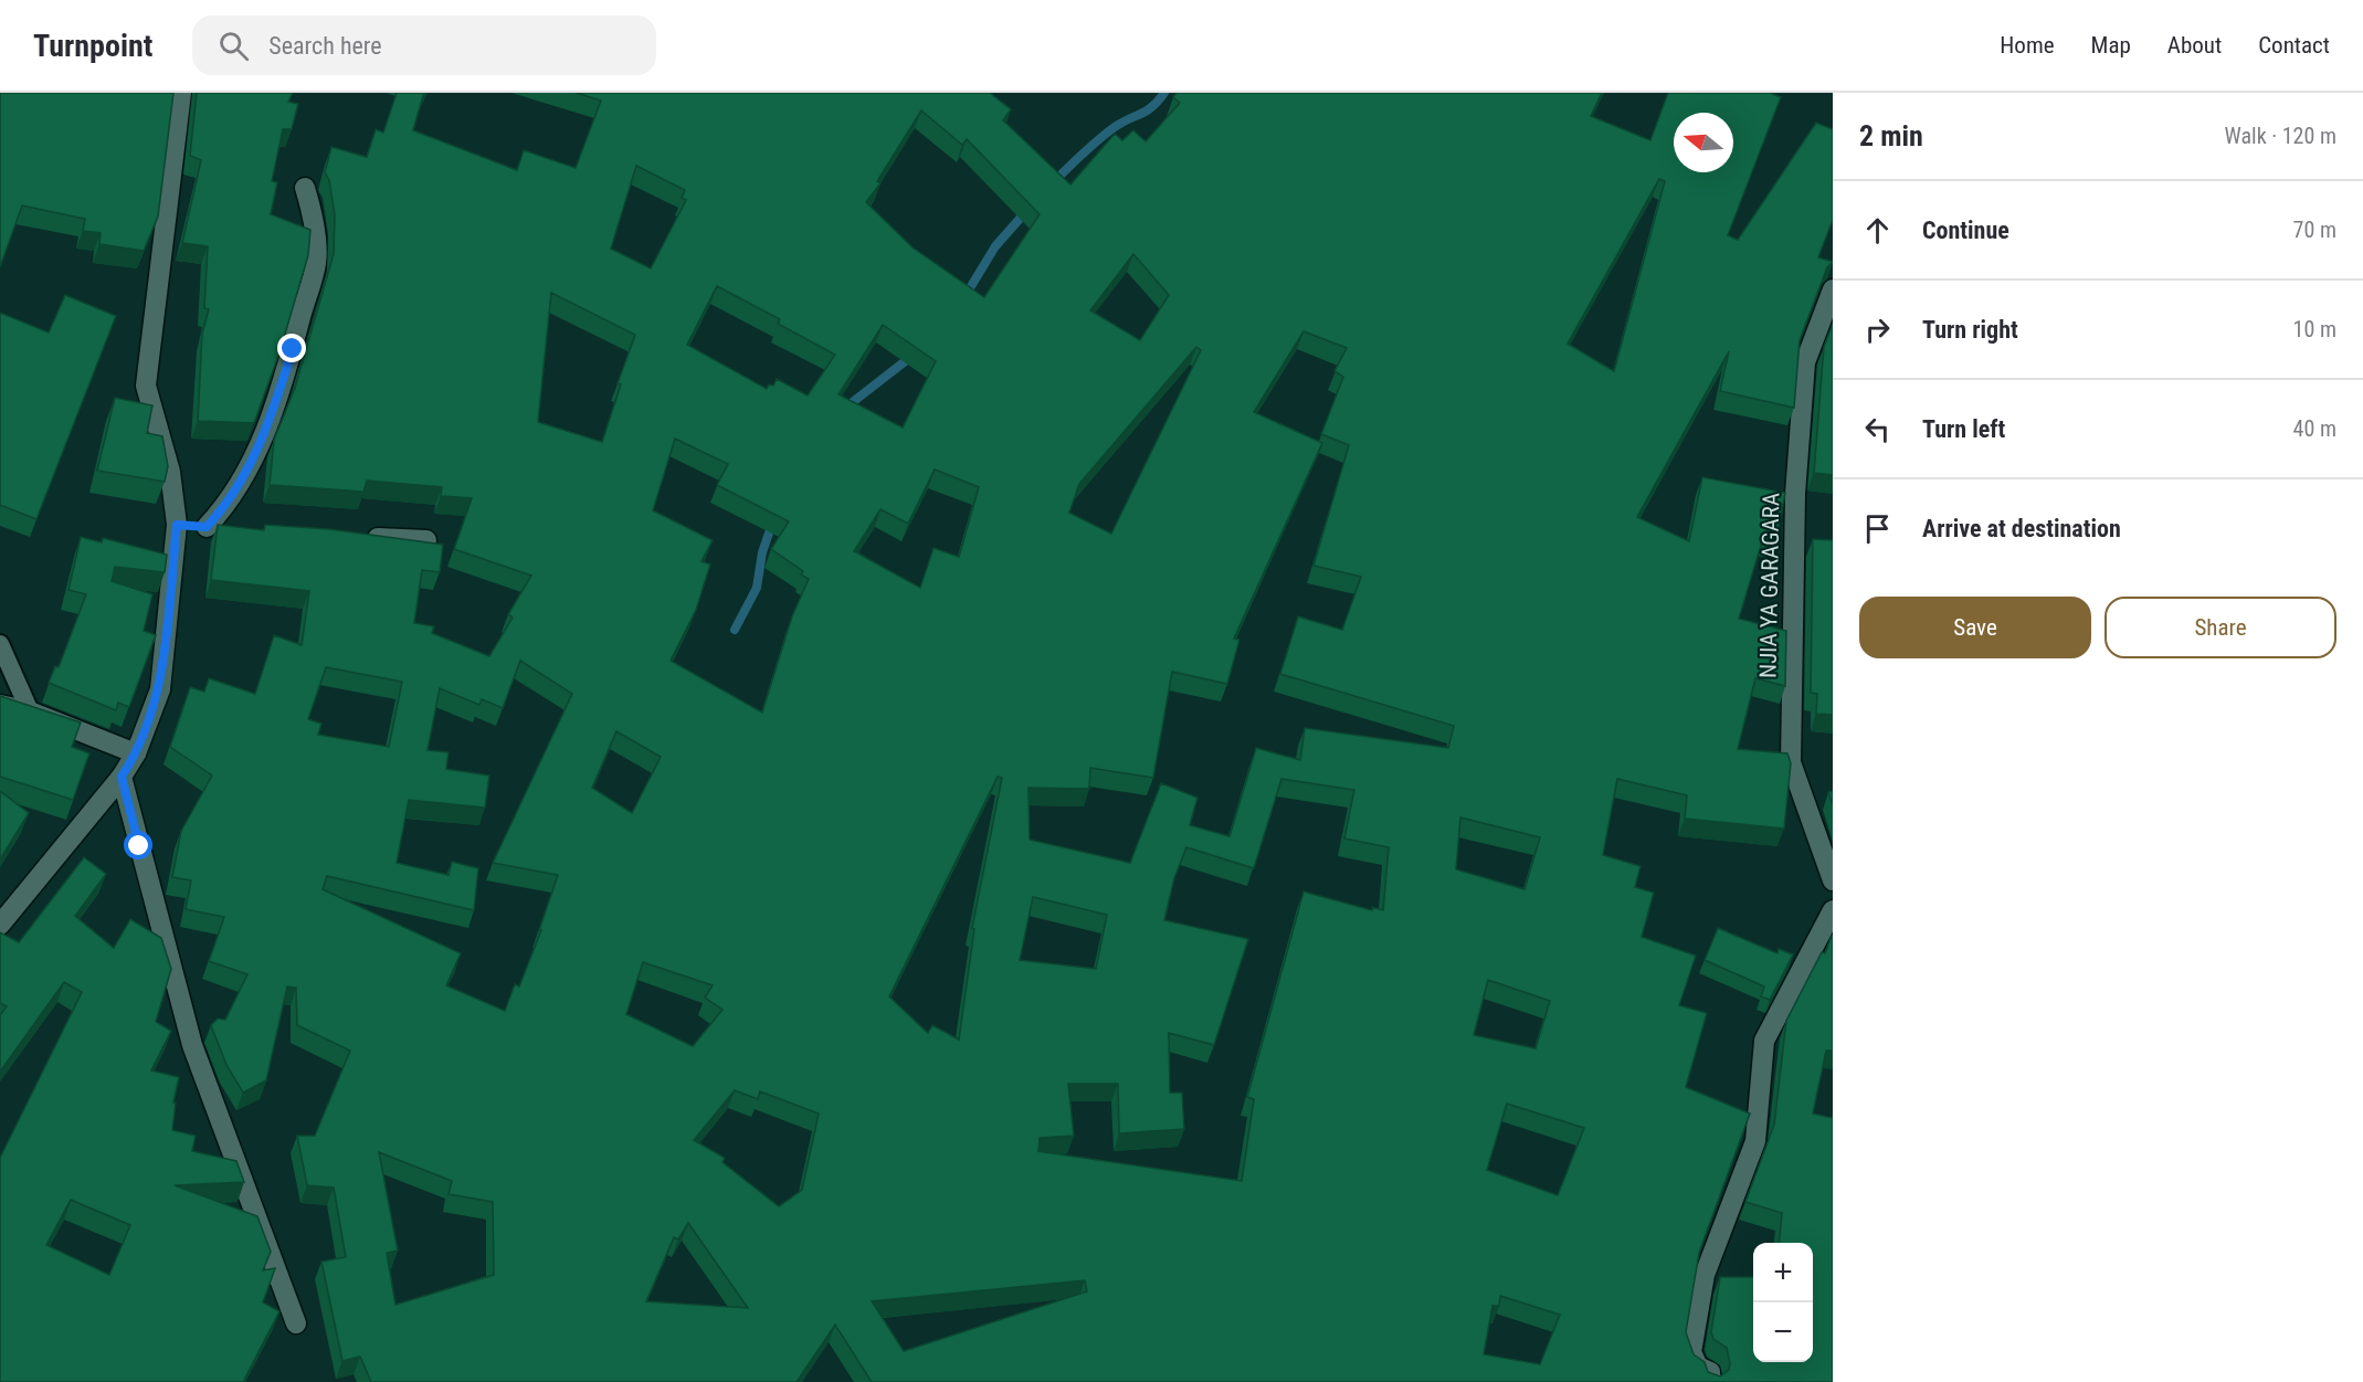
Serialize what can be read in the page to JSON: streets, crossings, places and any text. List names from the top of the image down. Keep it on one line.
{"streets":{"street":["NJIA YA GARAGARA"]},"north":"left","page":{"header":"Turnpoint","search":"Search here","nav":["Home","Map","About","Contact"],"heading":["2 min","Walk · 120 m"],"list":[["Continue","70 m"],["Turn right","10 m"],["Turn left","40 m"],"Arrive at destination"],"buttons":["Save","Share"],"map_buttons":["+","−"]}}
